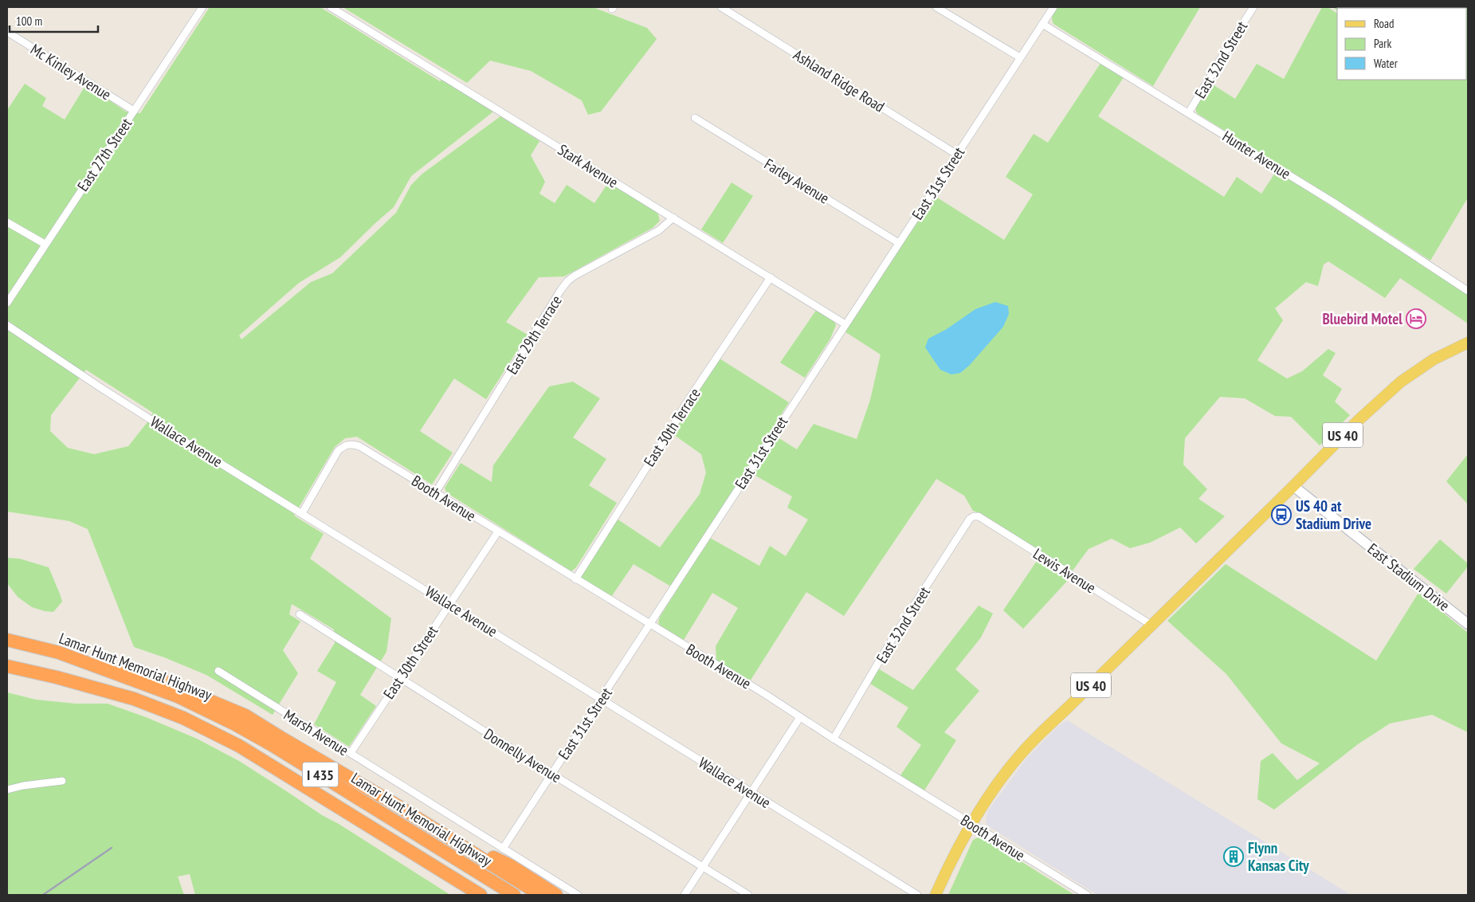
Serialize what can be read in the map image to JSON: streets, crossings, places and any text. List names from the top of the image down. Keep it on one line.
{"streets":{"highway":["Lamar Hunt Memorial Highway","I 435"],"main road":["US 40","East Stadium Drive"],"street":["East 32nd Street","Mc Kinley Avenue","Ashland Ridge Road","East 27th Street","Hunter Avenue","Stark Avenue","Farley Avenue","East 31st Street","East 29th Terrace","East 30th Terrace","Wallace Avenue","Booth Avenue","Lewis Avenue","East 30th Street","Marsh Avenue","Donnelly Avenue"]},"crossings":[["East 32nd Street","Hunter Avenue"],["East 32nd Street","Booth Avenue"],["East 32nd Street","Lewis Avenue"],["Mc Kinley Avenue","East 27th Street"],["Ashland Ridge Road","East 31st Street"],["Hunter Avenue","East 31st Street"],["Stark Avenue","East 31st Street"],["Stark Avenue","East 29th Terrace"],["Stark Avenue","East 30th Terrace"],["Farley Avenue","East 31st Street"],["East 31st Street","Wallace Avenue"],["East 31st Street","Booth Avenue"],["East 31st Street","Marsh Avenue"],["East 31st Street","Donnelly Avenue"],["East 29th Terrace","Booth Avenue"],["East 30th Terrace","Booth Avenue"],["US 40","Booth Avenue"],["US 40","Lewis Avenue"],["US 40","East Stadium Drive"],["Wallace Avenue","Booth Avenue"],["Wallace Avenue","East 30th Street"],["Booth Avenue","East 30th Street"],["East 30th Street","Marsh Avenue"],["East 30th Street","Donnelly Avenue"]],"places":{"hotel":["Bluebird Motel"],"bus stop":["US 40 at Stadium Drive"],"building":["Flynn Kansas City"]},"legend":["Road","Park","Water"],"scale_bar":"100 m"}
